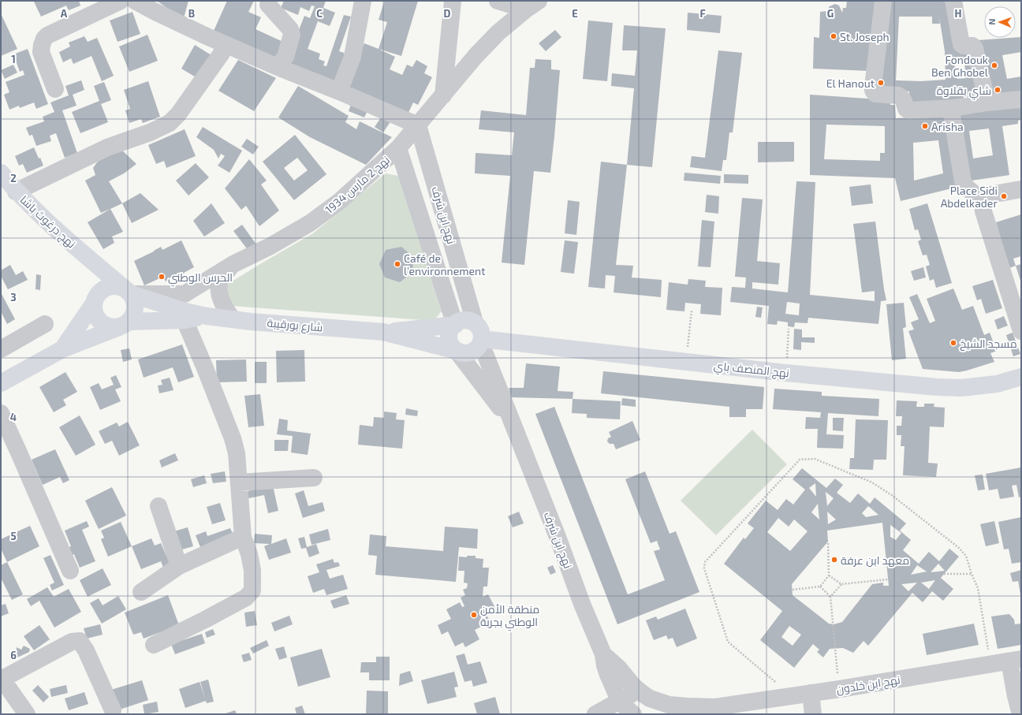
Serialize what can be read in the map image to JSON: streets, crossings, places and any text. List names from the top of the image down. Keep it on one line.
{"streets":{"main road":["نهج درغوث باشا","شارع بورقيبة","نهج المنصف باي"],"street":["نهج 2 مارس 1934","نهج ابن شرف","نهج ابن خلدون"]},"crossings":[["نهج 2 مارس 1934","نهج ابن شرف"],["نهج 2 مارس 1934","نهج درغوث باشا"],["نهج 2 مارس 1934","شارع بورقيبة"],["نهج ابن شرف","شارع بورقيبة"],["نهج ابن شرف","نهج المنصف باي"],["نهج ابن شرف","نهج ابن خلدون"],["نهج درغوث باشا","شارع بورقيبة"],["شارع بورقيبة","نهج المنصف باي"]],"places":["St. Joseph","Fondouk Ben Ghobel","El Hanout","شاي بقلاوة","Arisha","Place Sidi Abdelkader","Café de l'environnement","الحرس الوطني","مسجد الشيخ","معهد ابن عرفة","منطقة الأمن الوطني بجربة"],"north":"left","grid":{"columns":["A","B","C","D","E","F","G","H"],"rows":["1","2","3","4","5","6"]}}
